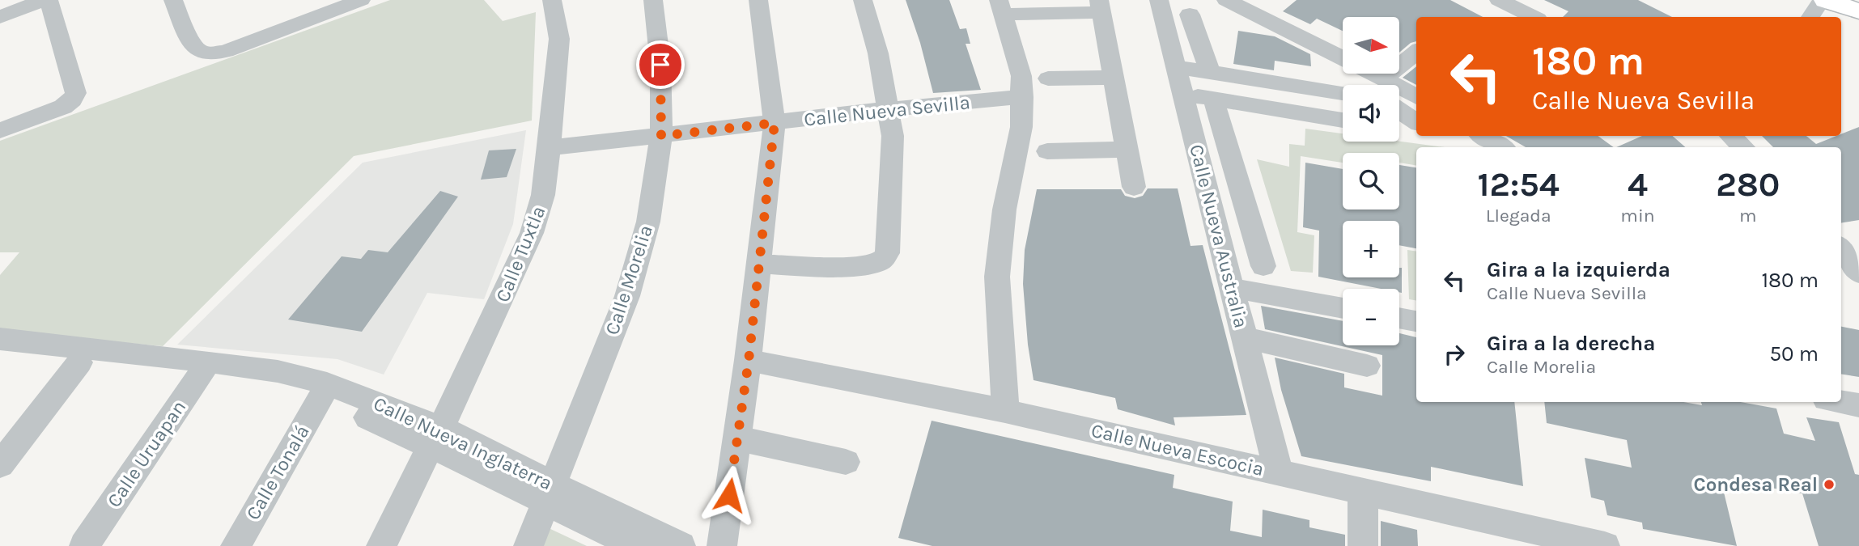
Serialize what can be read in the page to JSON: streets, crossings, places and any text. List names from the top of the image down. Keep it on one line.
{"streets":{"street":["Calle Nueva Sevilla","Calle Nueva Australia","Calle Tuxtla","Calle Morelia","Calle Nueva Inglaterra","Calle Nueva Escocia","Calle Uruapan","Calle Tonalá"]},"crossings":[["Calle Nueva Sevilla","Calle Tuxtla"],["Calle Nueva Sevilla","Calle Morelia"],["Calle Nueva Australia","Calle Nueva Escocia"],["Calle Tuxtla","Calle Nueva Inglaterra"],["Calle Morelia","Calle Nueva Inglaterra"],["Calle Nueva Inglaterra","Calle Uruapan"],["Calle Nueva Inglaterra","Calle Tonalá"]],"places":["Condesa Real"],"north":"right","page":{"map_buttons":["+","−"],"turn":["180 m","Calle Nueva Sevilla"],"eta":["12:54","Llegada","4","min","280","m"],"list":[{"name":"Gira a la izquierda","note":"Calle Nueva Sevilla","value":"180 m"},{"name":"Gira a la derecha","note":"Calle Morelia","value":"50 m"}]}}
